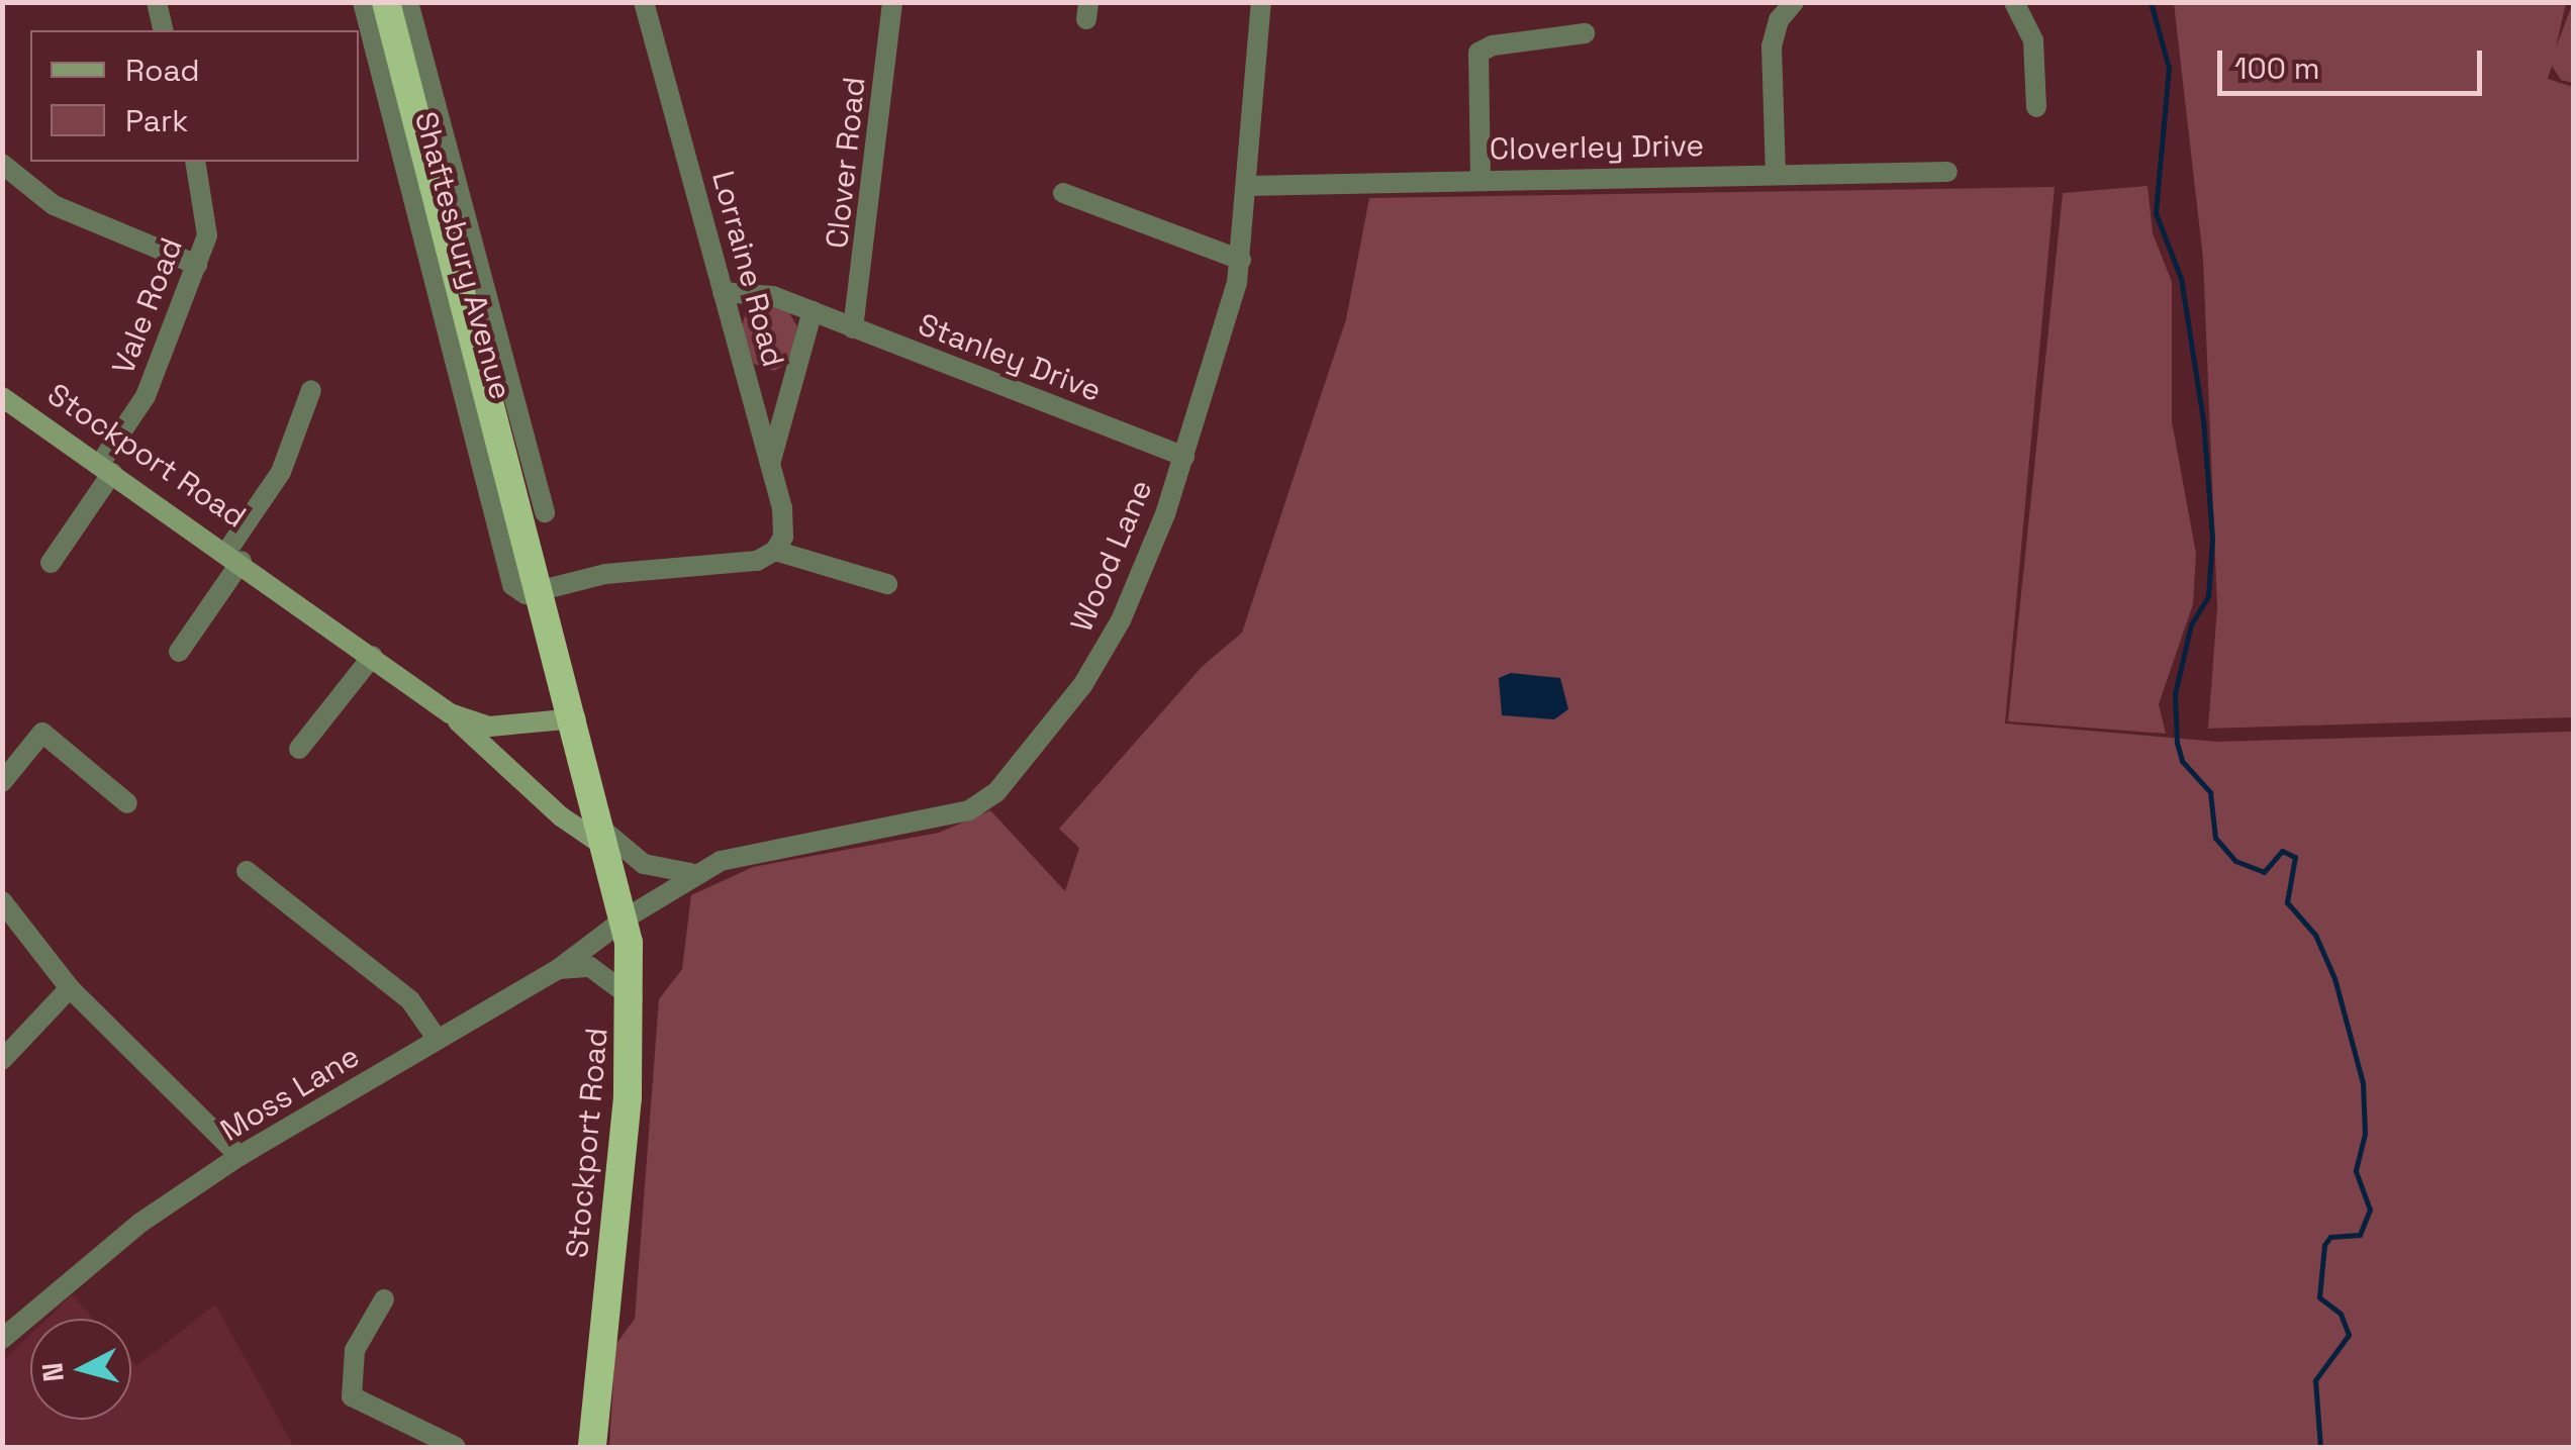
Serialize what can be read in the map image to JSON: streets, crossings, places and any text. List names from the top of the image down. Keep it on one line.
{"streets":{"highway":["Shaftesbury Avenue","Stockport Road"],"street":["Cloverley Drive","Clover Road","Lorraine Road","Vale Road","Stanley Drive","Wood Lane","Moss Lane"]},"crossings":[["Cloverley Drive","Wood Lane"],["Clover Road","Stanley Drive"],["Shaftesbury Avenue","Stockport Road"],["Lorraine Road","Stanley Drive"],["Vale Road","Stockport Road"],["Stanley Drive","Wood Lane"],["Stockport Road","Wood Lane"],["Stockport Road","Moss Lane"],["Wood Lane","Moss Lane"]],"legend":["Road","Park"],"scale_bar":"100 m","north":"left"}
